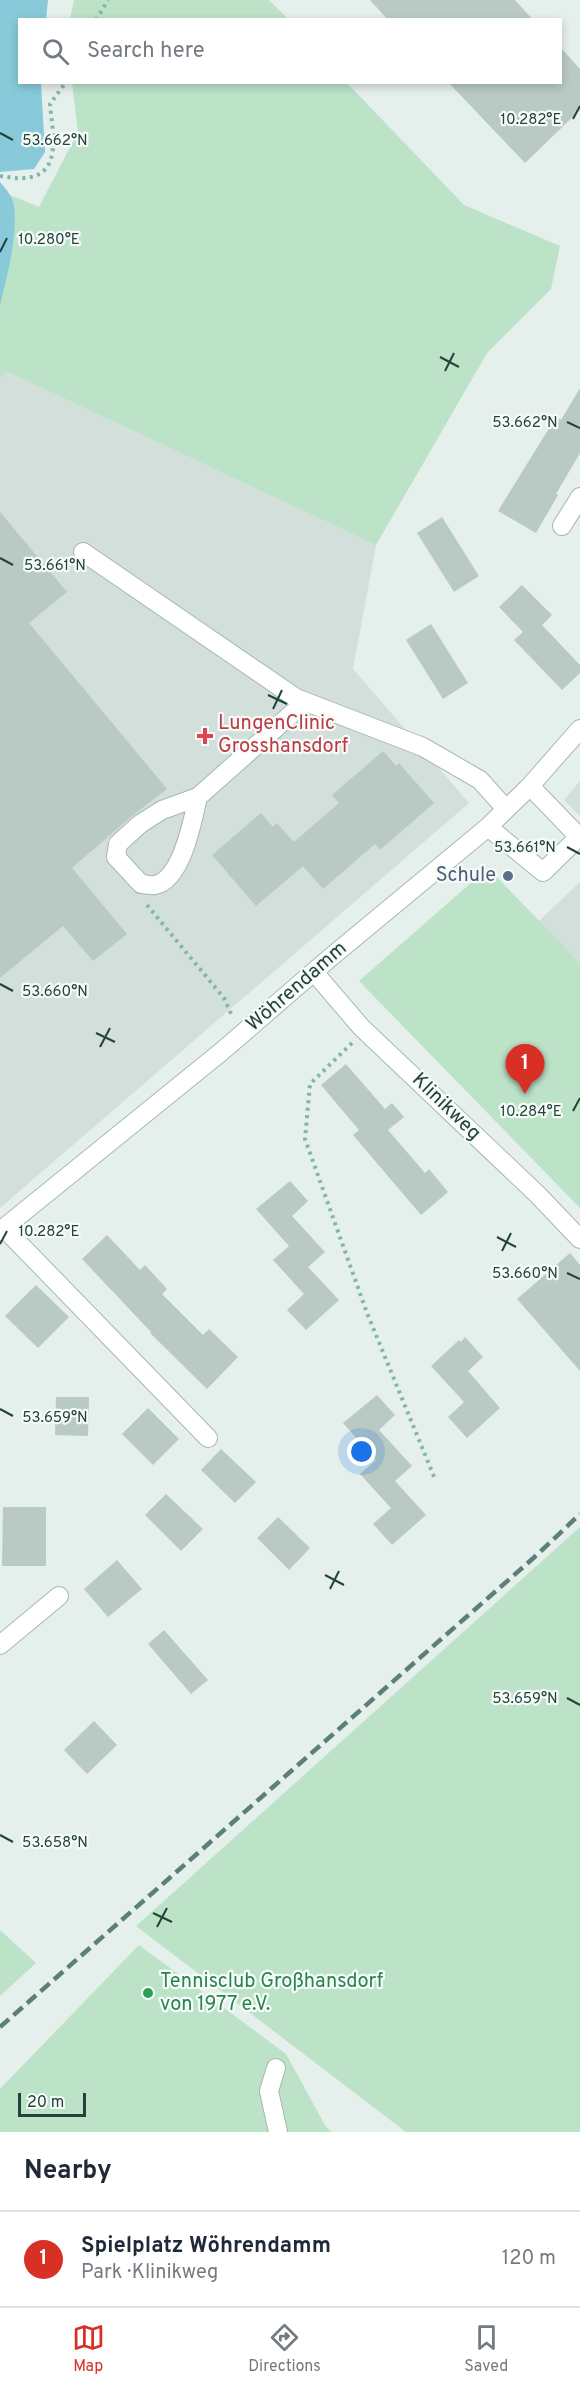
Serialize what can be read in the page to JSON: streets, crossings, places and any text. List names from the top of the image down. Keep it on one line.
{"streets":{"street":["Wöhrendamm","Klinikweg"]},"crossings":[["Wöhrendamm","Klinikweg"]],"places":{"health":["LungenClinic Grosshansdorf"],"other":["Schule","Tennisclub Großhansdorf von 1977 e.V."]},"scale_bar":"20 m","page":{"search":"Search here","pins":"1","scale":"20 m","heading":"Nearby","list":[{"mark":"1","name":"Spielplatz Wöhrendamm","note":"Park · Klinikweg","value":"120 m"}],"nav":["Map","Directions","Saved"]},"coordinates":["10.282°E","53.662°N","10.280°E","53.661°N","53.660°N","10.284°E","53.659°N","53.658°N"]}
